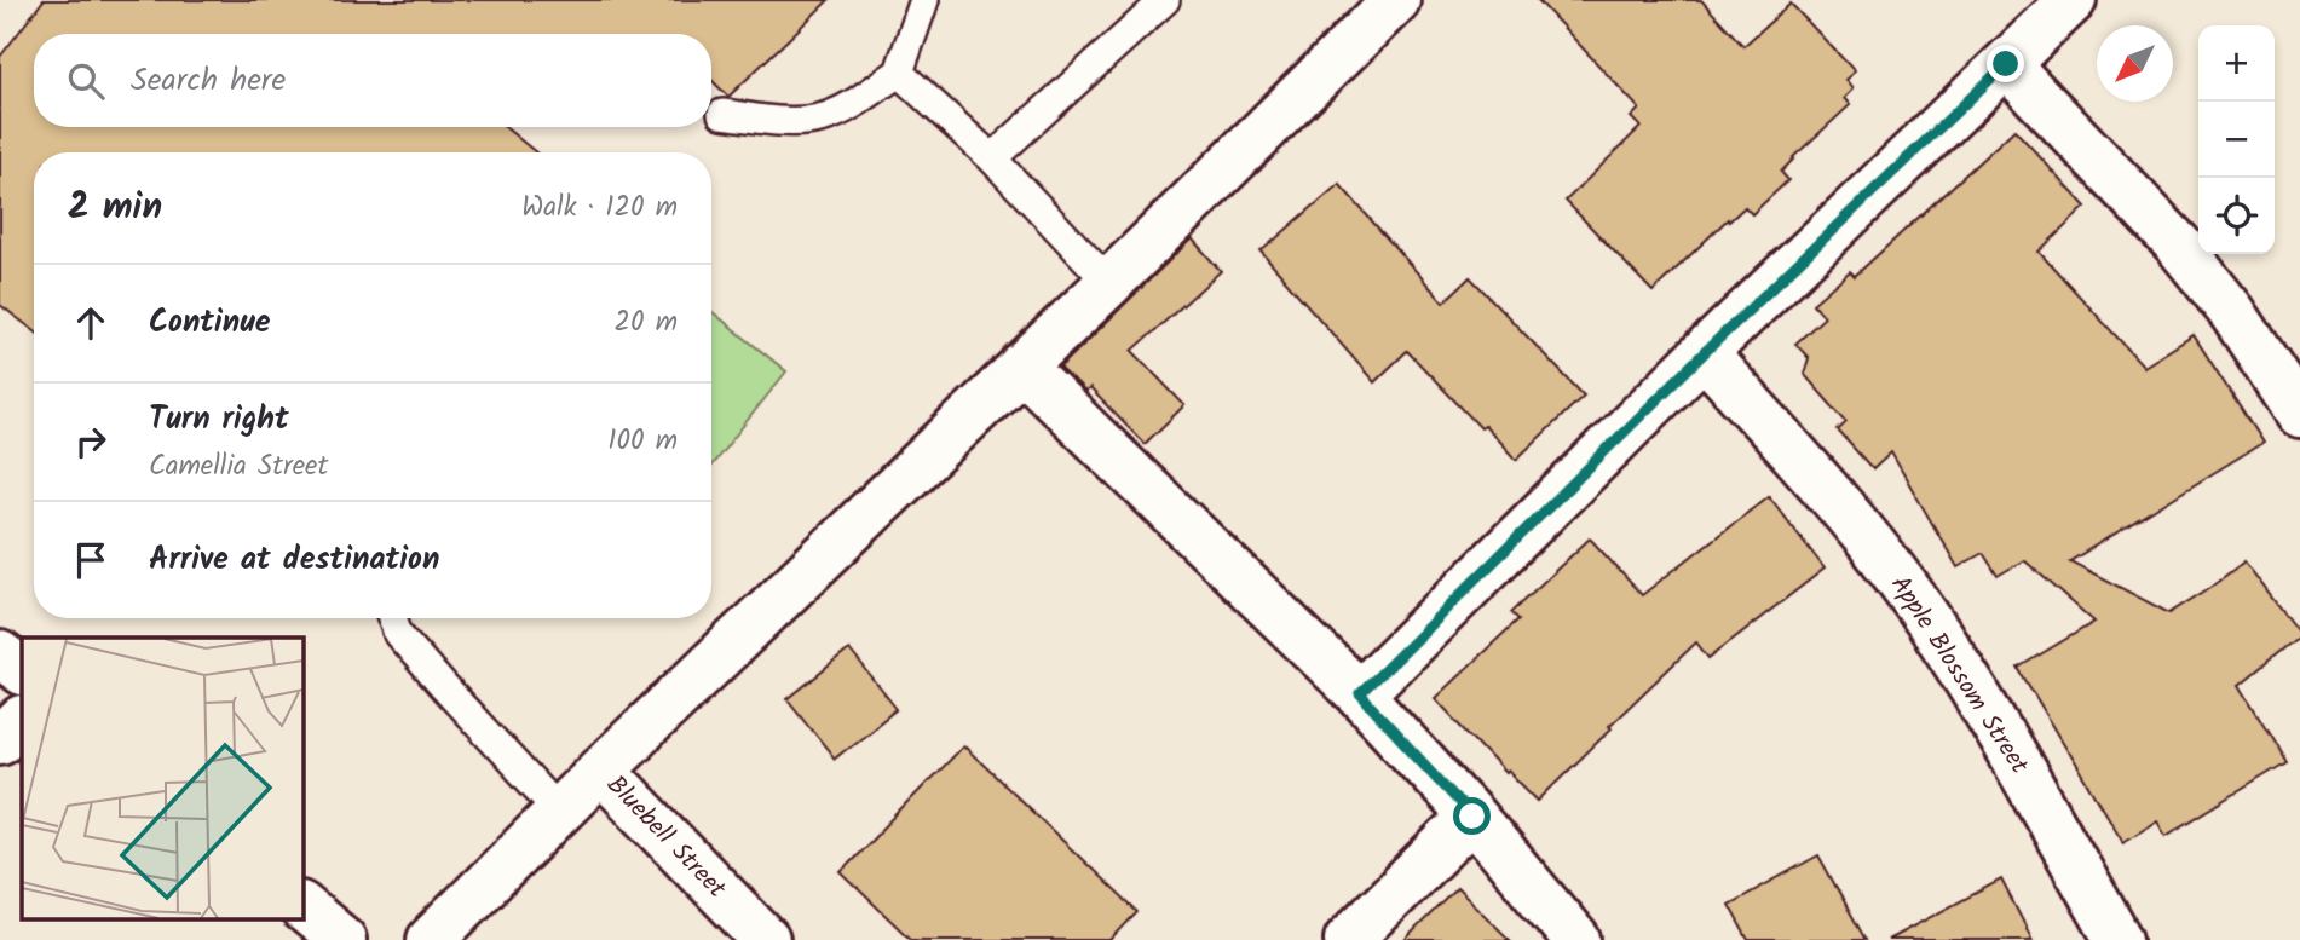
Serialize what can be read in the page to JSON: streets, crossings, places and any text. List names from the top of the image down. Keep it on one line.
{"streets":{"street":["Apple Blossom Street","Bluebell Street"]},"north":"bottom left","page":{"map_buttons":["+","−"],"search":"Search here","heading":["2 min","Walk · 120 m"],"list":[["Continue","20 m"],["Turn right","Camellia Street","100 m"],"Arrive at destination"]}}
